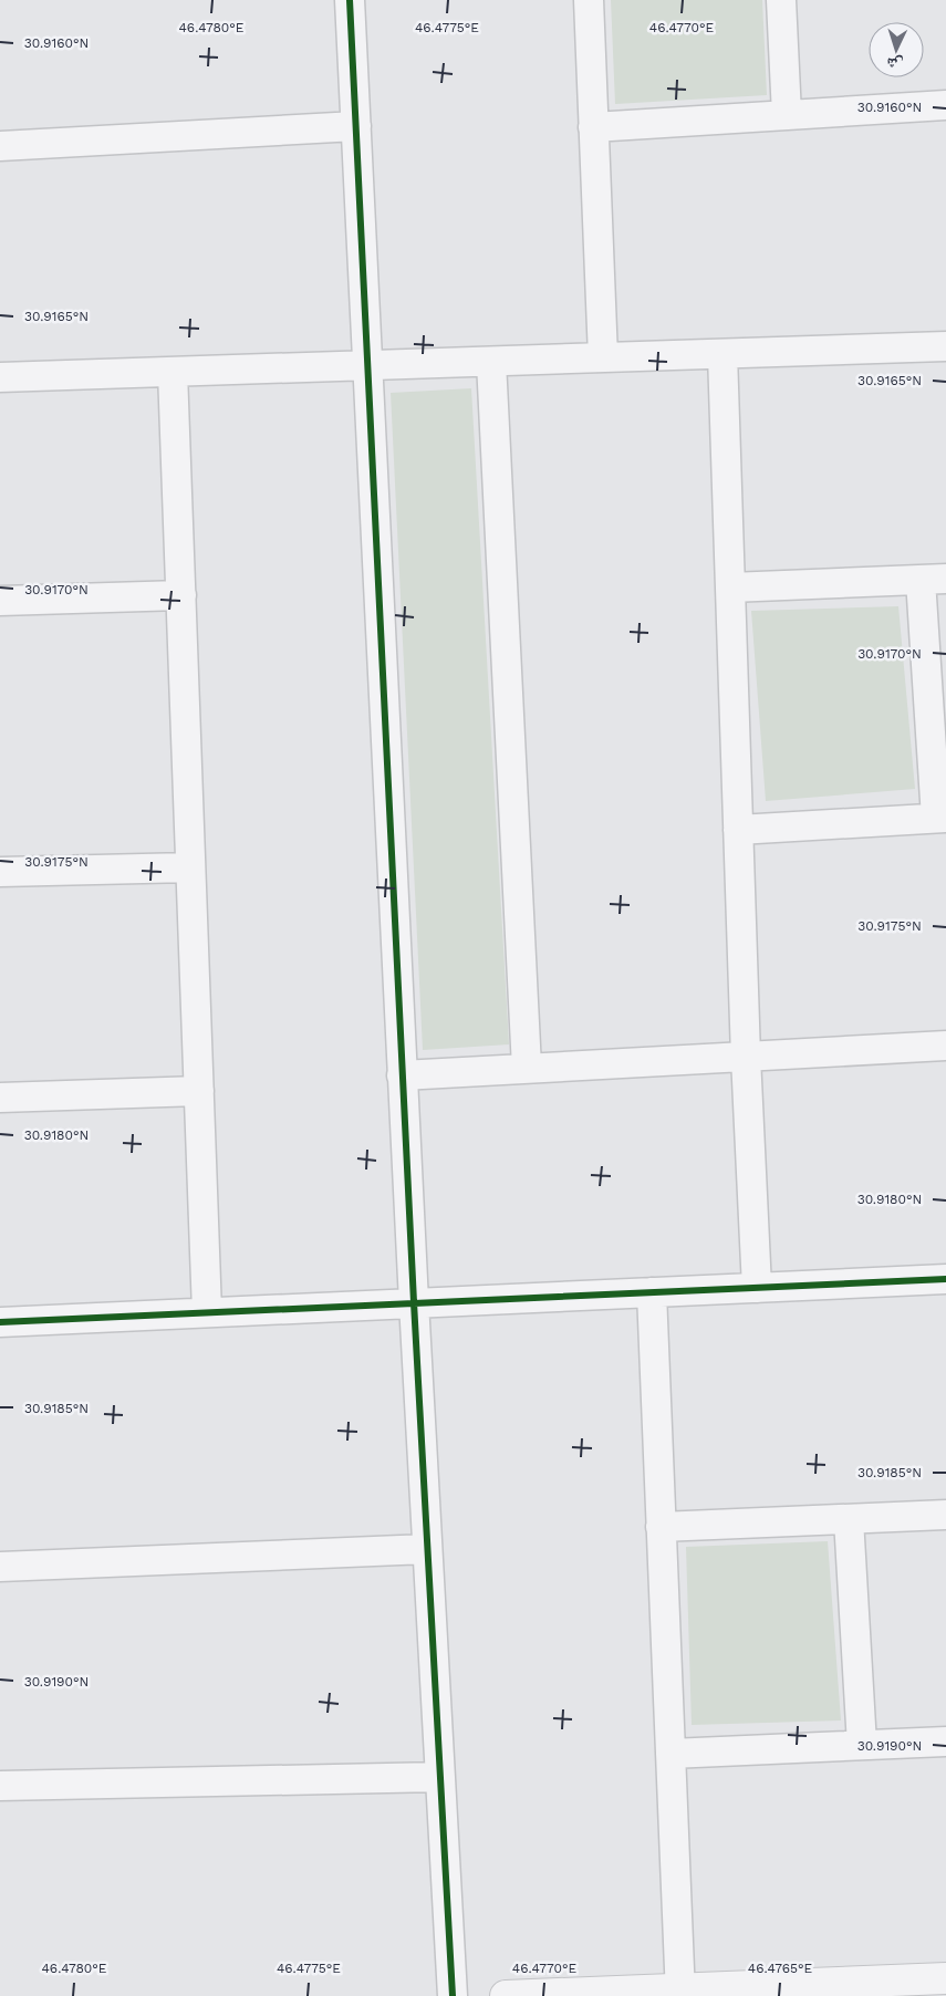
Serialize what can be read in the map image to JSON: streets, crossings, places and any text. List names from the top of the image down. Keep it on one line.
{"north":"bottom","coordinates":["46.4780°E","46.4775°E","46.4770°E","30.9160°N","30.9165°N","30.9170°N","30.9175°N","30.9180°N","30.9185°N","30.9190°N","46.4765°E"]}
